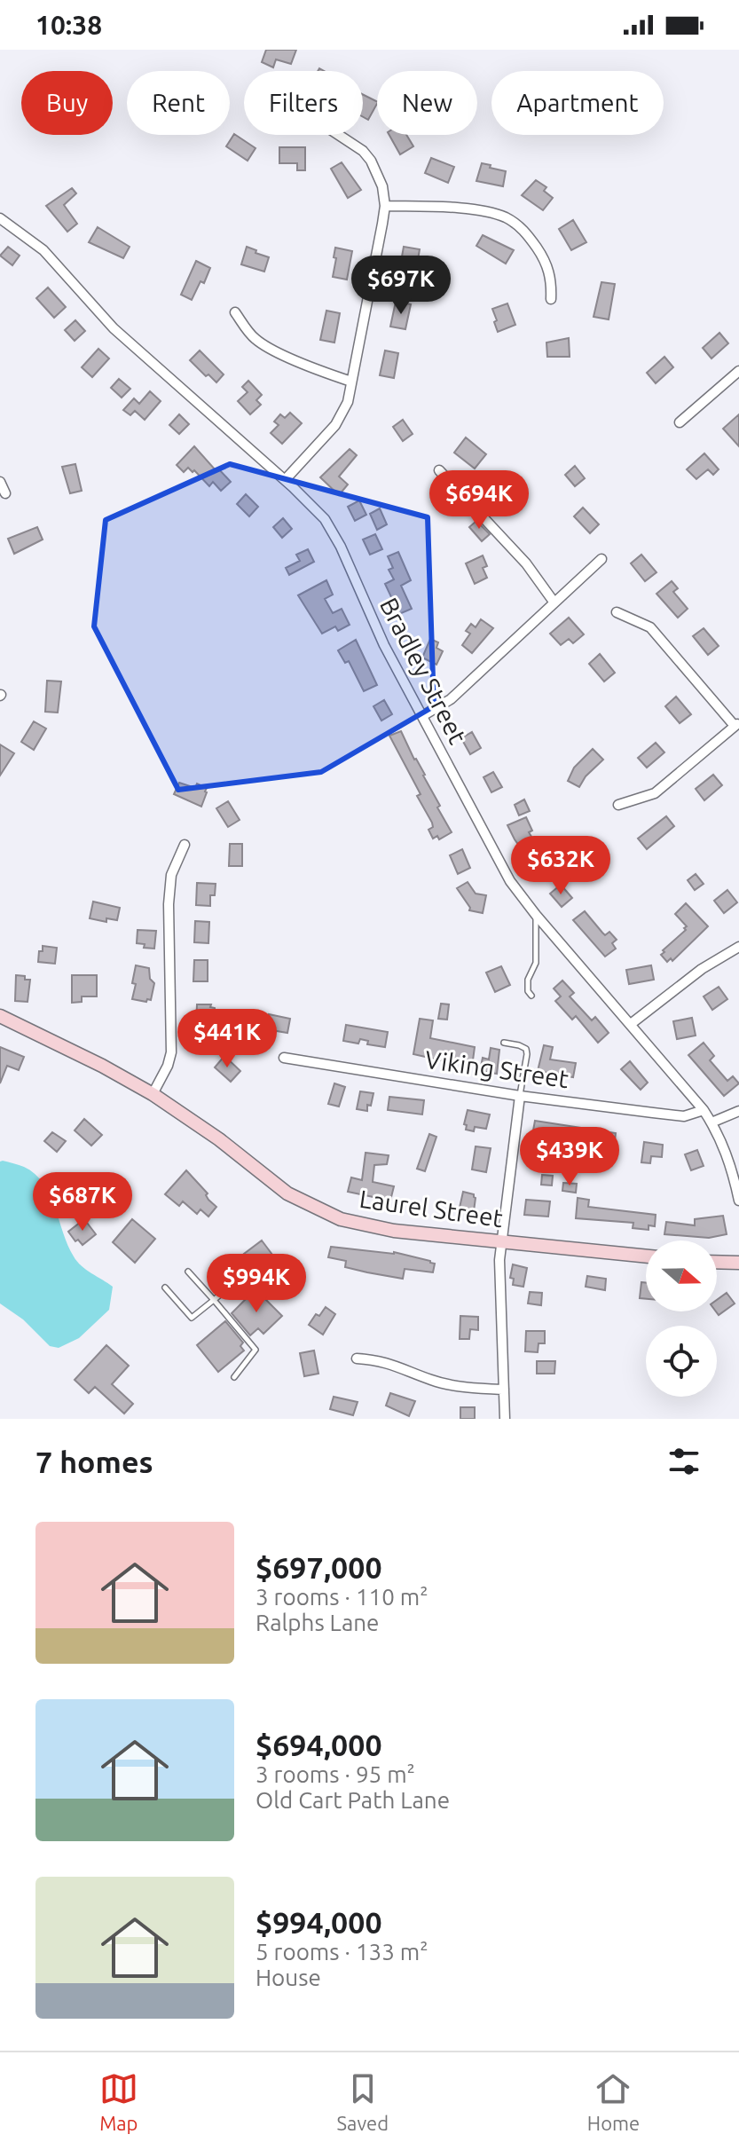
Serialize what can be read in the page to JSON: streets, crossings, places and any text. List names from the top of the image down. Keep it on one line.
{"streets":{"street":["Bradley Street","Viking Street","Laurel Street"]},"crossings":[["Bradley Street","Viking Street"]],"north":"right","page":{"status":"10:38","chip":["Buy","Rent","Filters","New","Apartment"],"price":["$697K","$694K","$632K","$441K","$439K","$687K","$994K"],"heading":"7 homes","list":[{"name":"$697,000","note":"3 rooms · 110 m² · Ralphs Lane"},{"name":"$694,000","note":"3 rooms · 95 m² · Old Cart Path Lane"},{"name":"$994,000","note":"5 rooms · 133 m² · House"}],"tabs":["Map","Saved","Home"]}}
